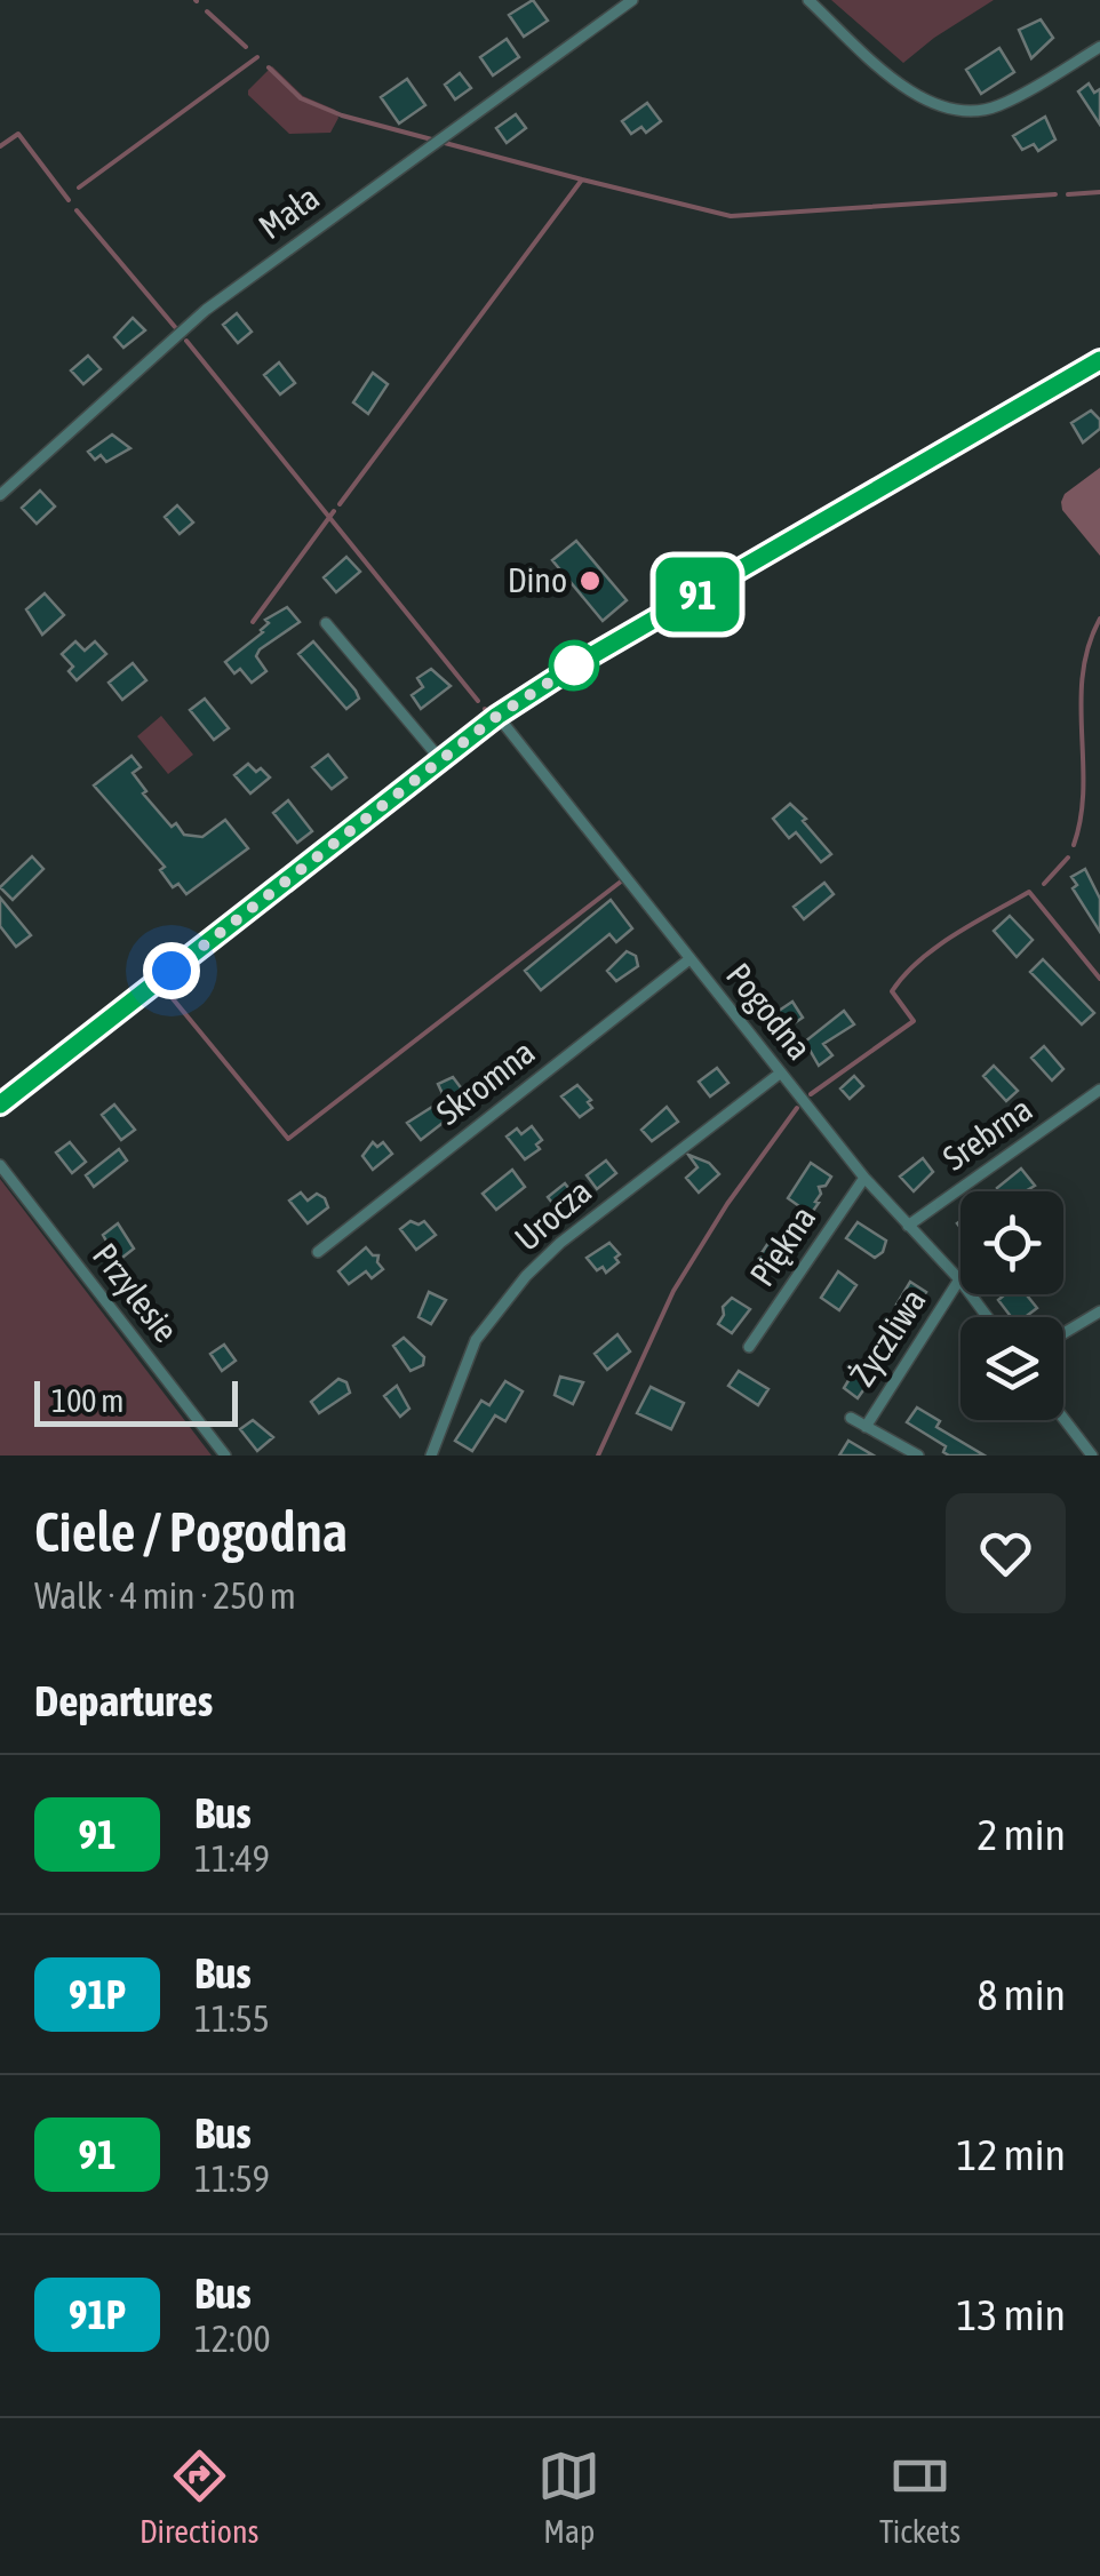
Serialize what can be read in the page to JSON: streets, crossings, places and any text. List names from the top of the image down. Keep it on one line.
{"streets":{"street":["Mała","Pogodna","Skromna","Srebrna","Urocza","Piękna","Przylesie","Życzliwa"]},"crossings":[["Pogodna","Skromna"],["Pogodna","Srebrna"],["Pogodna","Urocza"],["Pogodna","Piękna"],["Pogodna","Życzliwa"]],"places":["Dino"],"lines":["bus line 91"],"scale_bar":"100 m","page":{"on_map":"91","scale":"100 m","heading":[["Ciele / Pogodna","Walk · 4 min · 250 m"],"Departures"],"list":[{"mark":"91","name":"Bus","note":"11:49","value":"2 min"},{"mark":"91P","name":"Bus","note":"11:55","value":"8 min"},{"mark":"91","name":"Bus","note":"11:59","value":"12 min"},{"mark":"91P","name":"Bus","note":"12:00","value":"13 min"}],"tabs":["Directions","Map","Tickets"]}}
